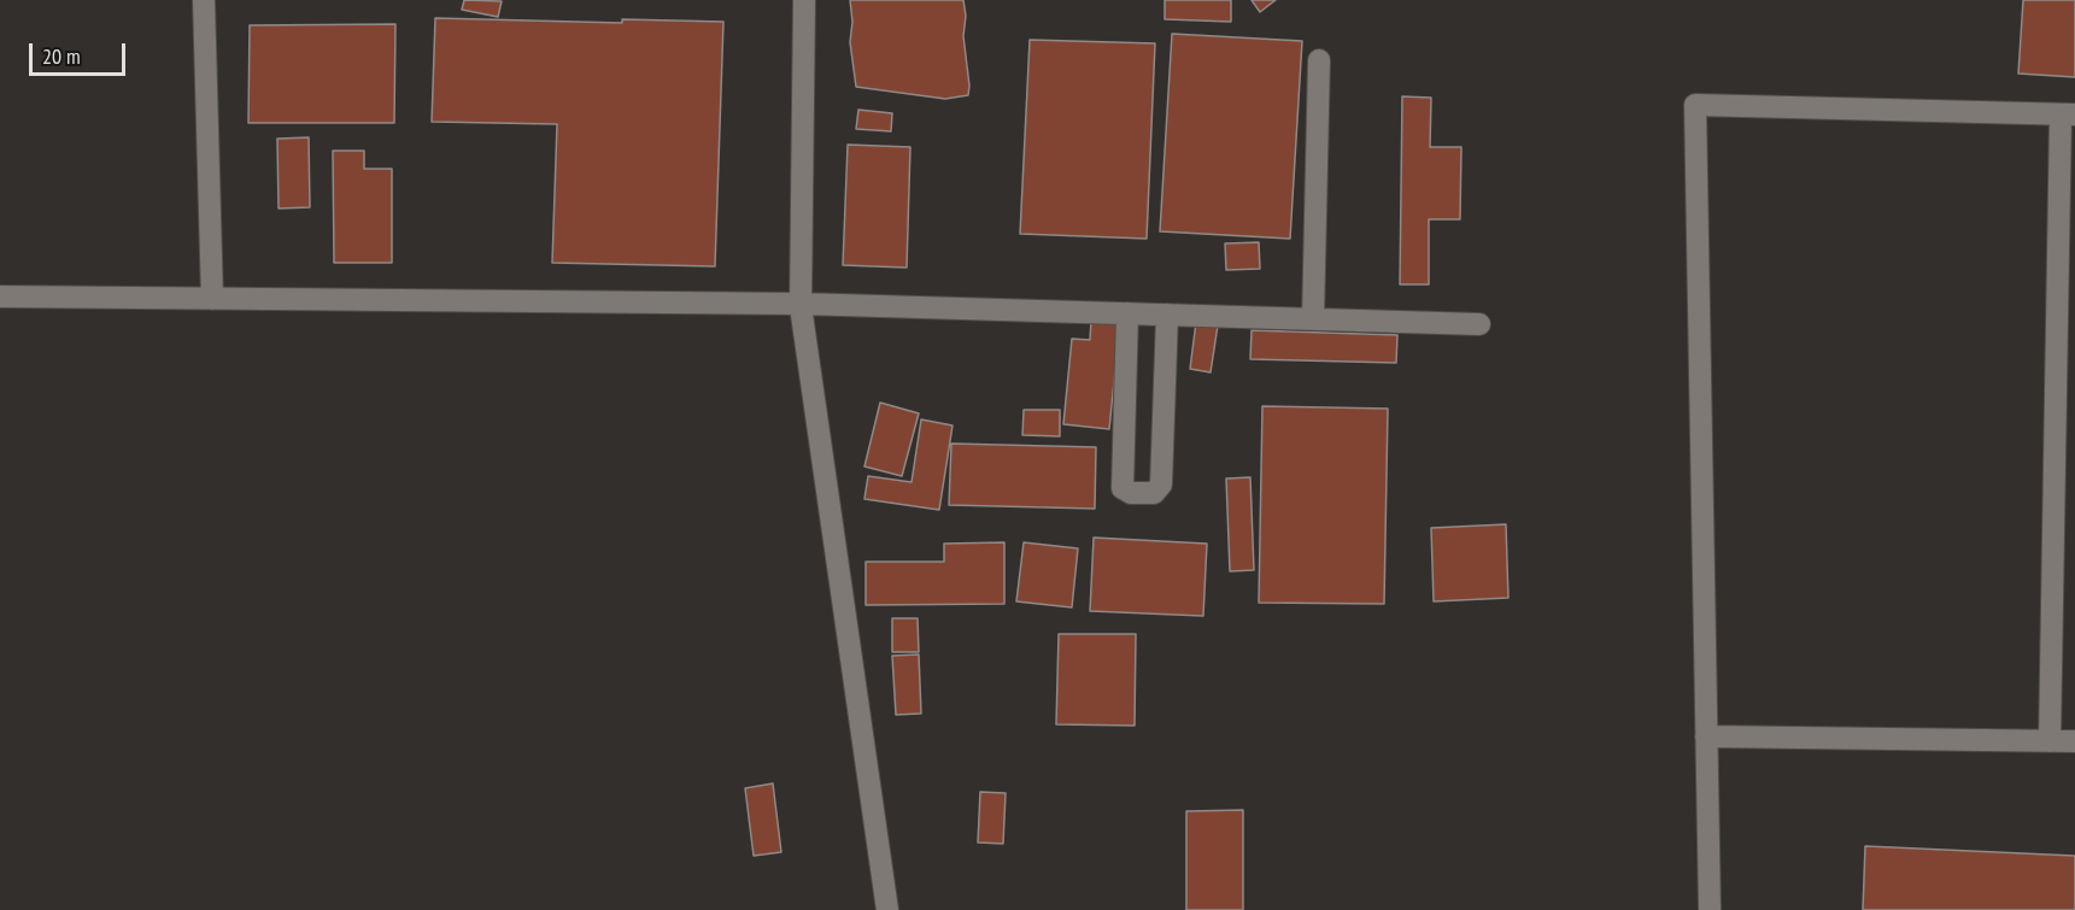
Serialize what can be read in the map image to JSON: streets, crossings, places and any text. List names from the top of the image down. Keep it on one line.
{"scale_bar":"20 m"}
